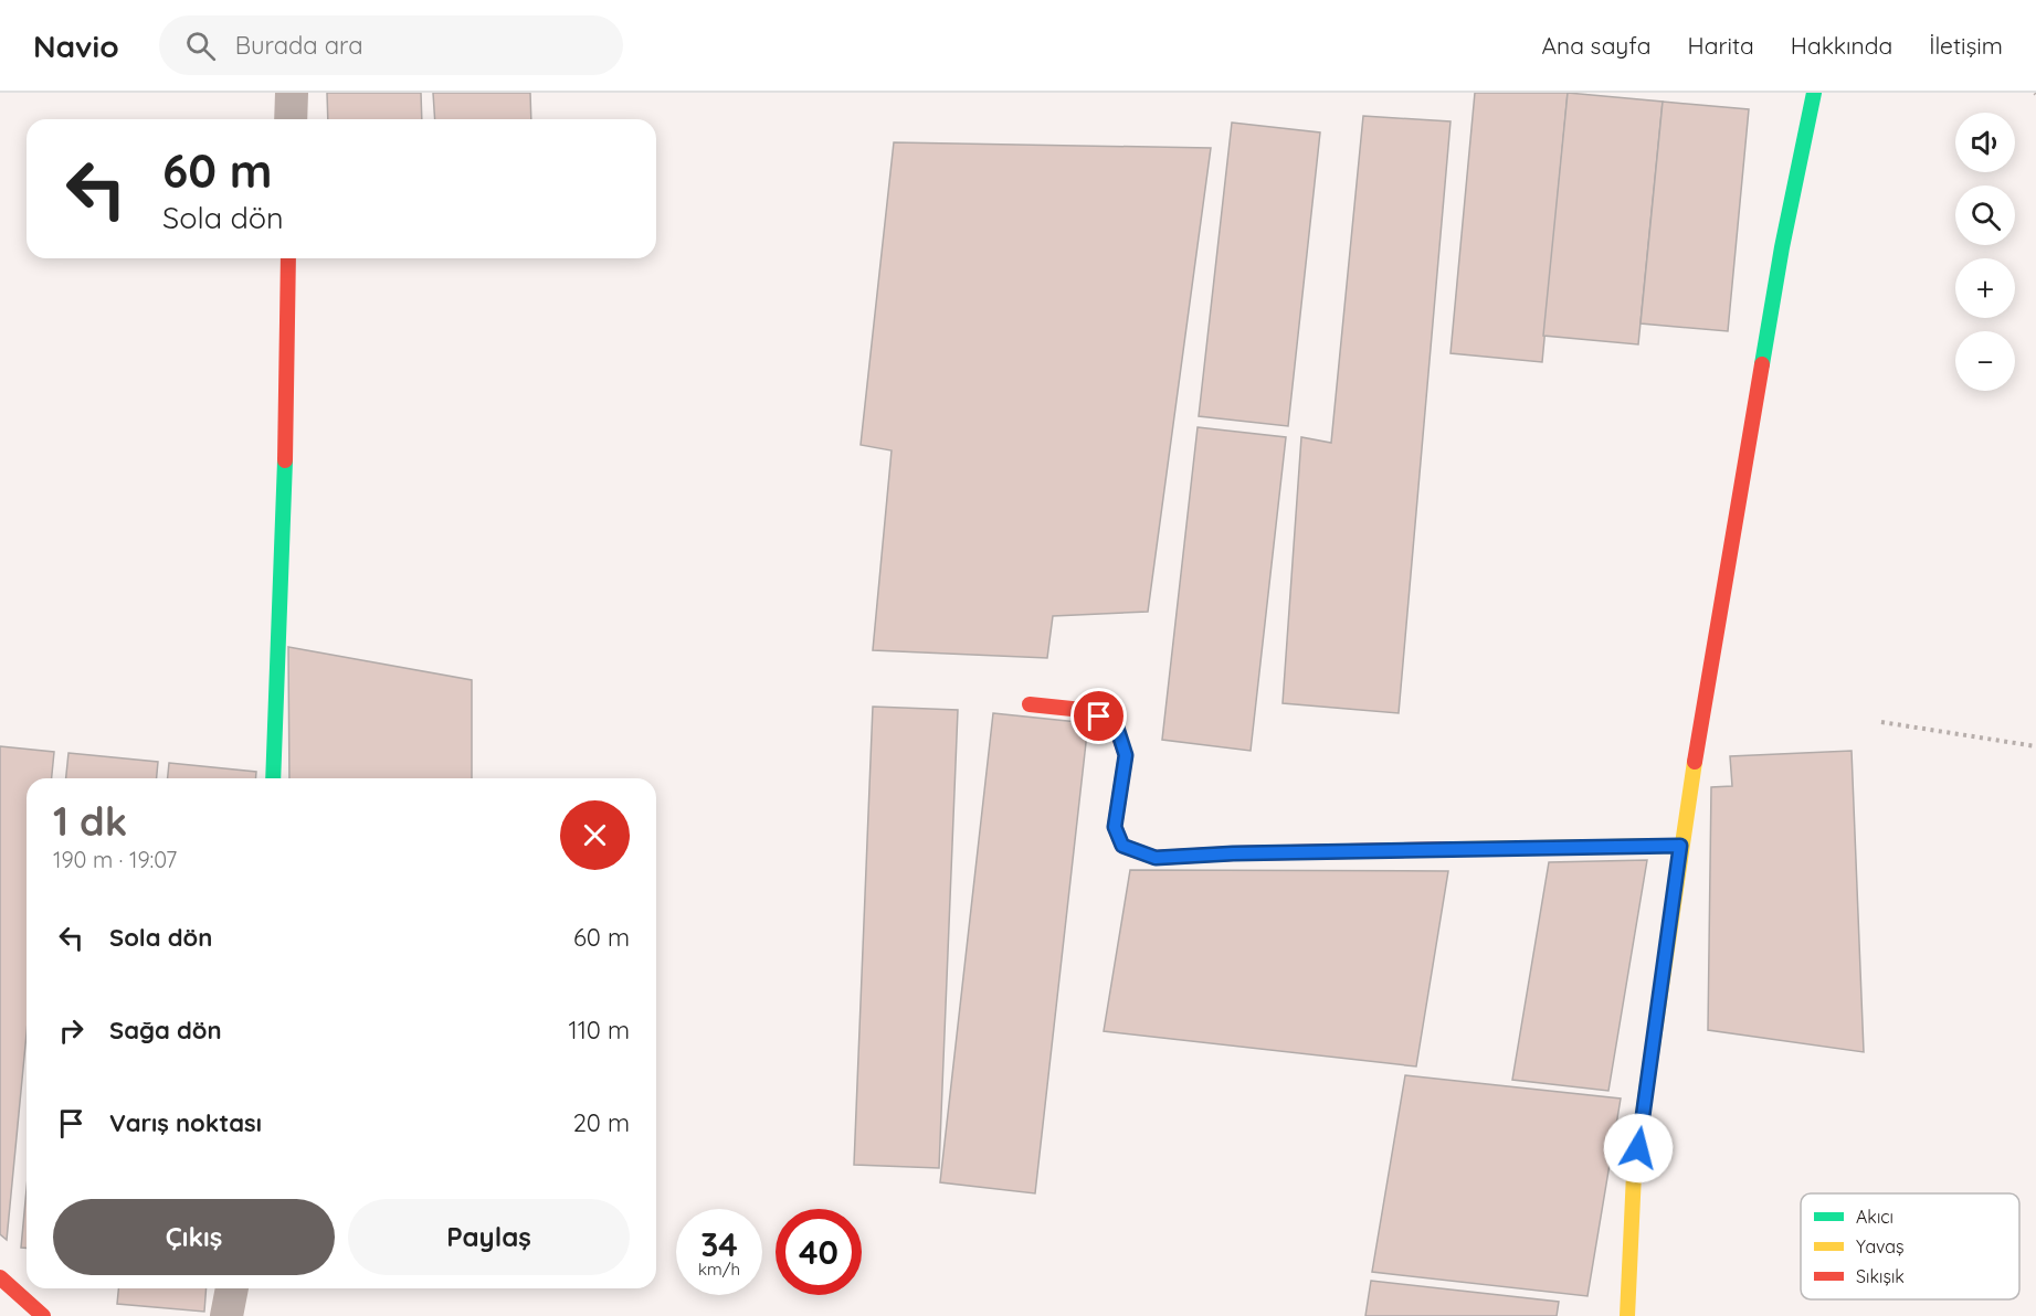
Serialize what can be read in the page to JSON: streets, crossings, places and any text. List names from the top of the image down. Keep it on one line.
{"legend":["Akıcı","Yavaş","Sıkışık"],"page":{"header":"Navio","search":"Burada ara","nav":["Ana sayfa","Harita","Hakkında","İletişim"],"map_buttons":["+","−"],"turn":["60 m","Sola dön"],"heading":["1 dk","190 m · 19:07"],"list":[{"name":"Sola dön","value":"60 m"},{"name":"Sağa dön","value":"110 m"},{"name":"Varış noktası","value":"20 m"}],"buttons":["Çıkış","Paylaş"],"speed":"34 km/h","limit":"40"}}
